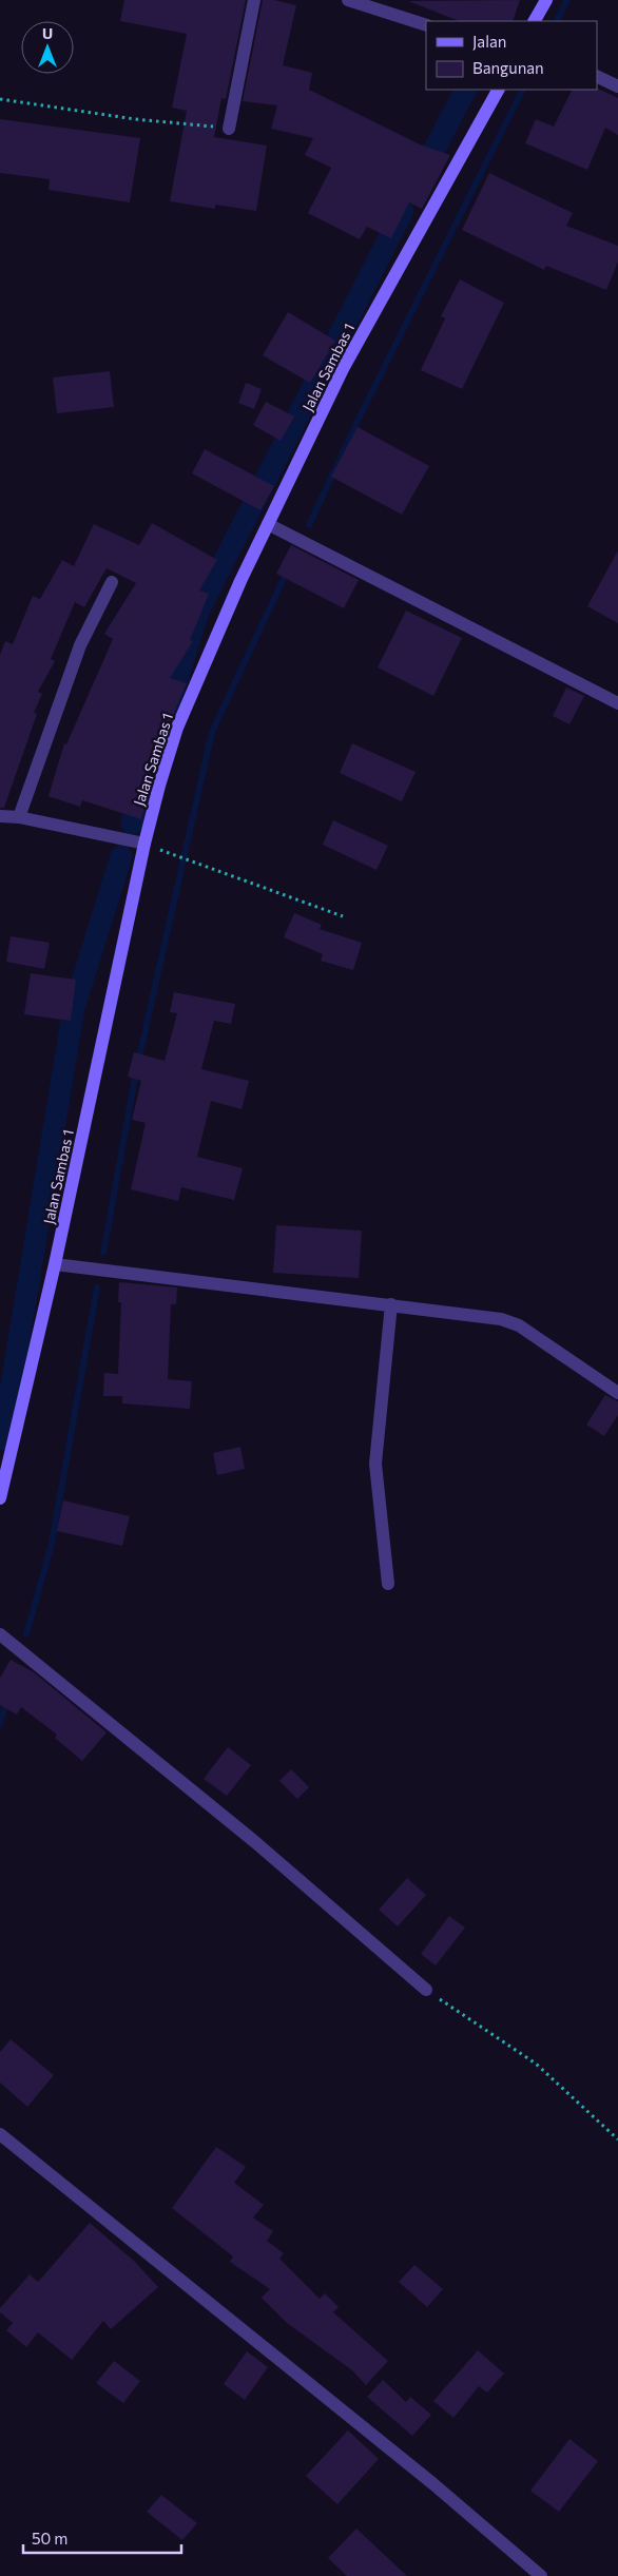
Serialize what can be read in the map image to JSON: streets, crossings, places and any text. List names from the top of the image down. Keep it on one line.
{"streets":{"street":["Jalan Sambas 1"]},"legend":["Jalan","Bangunan"],"scale_bar":"50 m","north":"top"}
